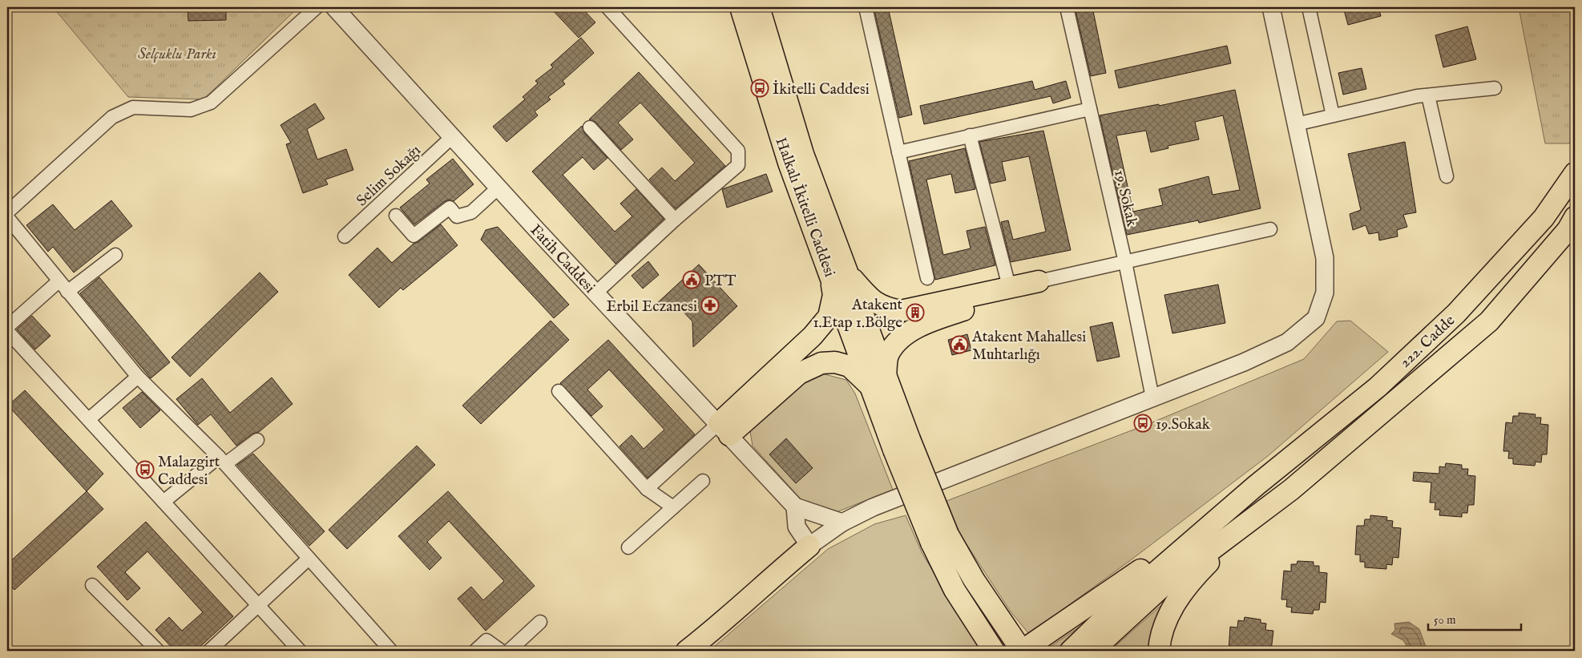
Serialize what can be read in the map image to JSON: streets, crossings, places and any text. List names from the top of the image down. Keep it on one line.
{"streets":{"main road":["Halkalı İkitelli Caddesi","222. Cadde"],"street":["Selim Sokağı","19. Sokak","Fatih Caddesi"]},"crossings":[["Selim Sokağı","Fatih Caddesi"]],"parks":["Selçuklu Parkı"],"places":{"bus stop":["İkitelli Caddesi","19.Sokak","Malazgirt Caddesi"],"public building":["PTT","Atakent Mahallesi Muhtarlığı"],"pharmacy":["Erbil Eczanesi"],"building":["Atakent 1.Etap 1.Bölge"]},"scale_bar":"50 m"}
